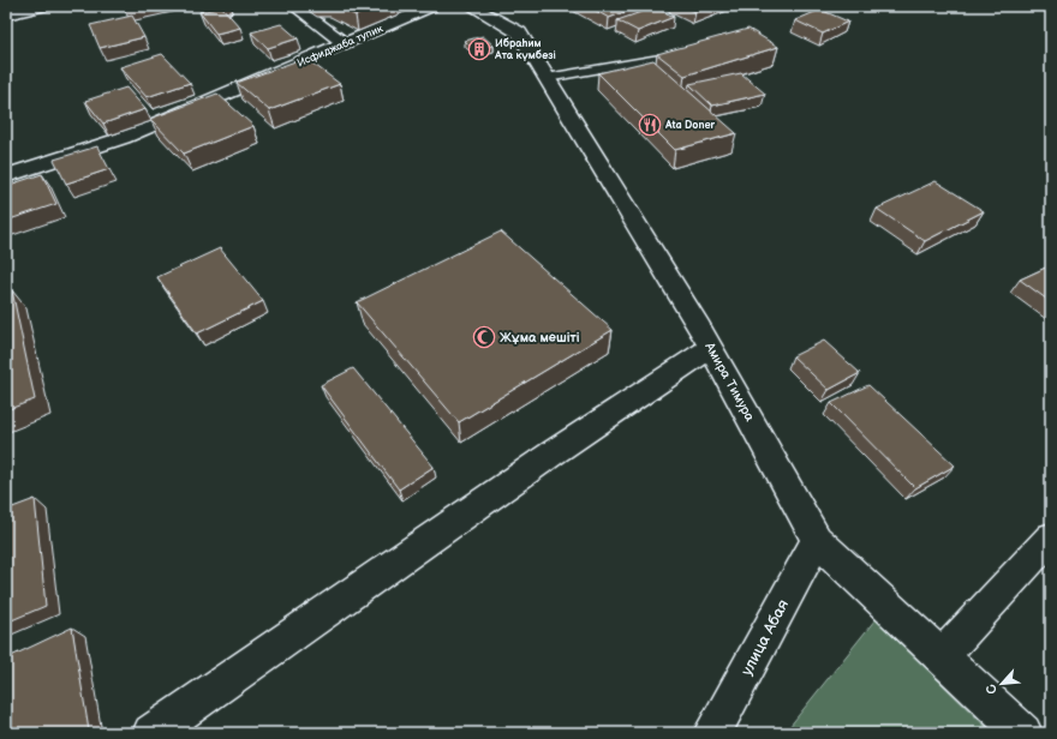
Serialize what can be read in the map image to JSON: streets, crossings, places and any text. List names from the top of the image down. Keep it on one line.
{"streets":{"street":["Исфиджаба тупик","Амира Тимура","улица Абая"]},"crossings":[["Амира Тимура","улица Абая"]],"places":{"building":["Ибраhим Ата күмбезі"],"restaurant":["Ata Doner"],"mosque":["Жұма мешіті"]},"north":"bottom left"}
